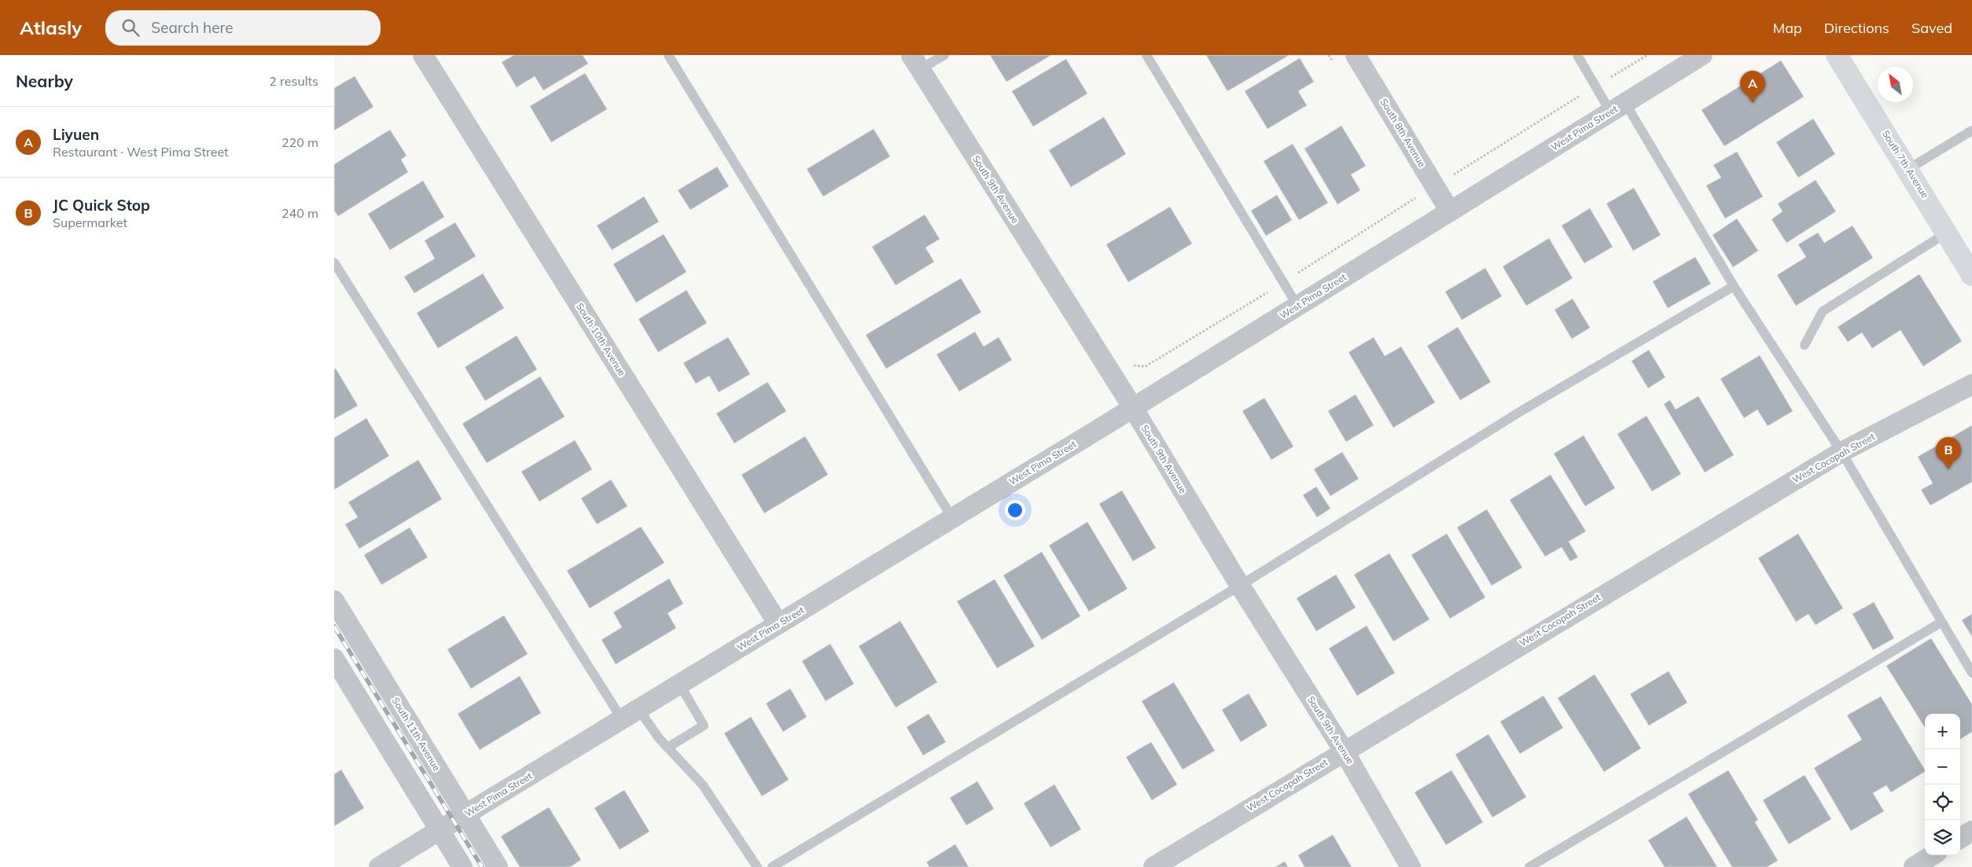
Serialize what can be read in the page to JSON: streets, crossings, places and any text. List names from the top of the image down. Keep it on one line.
{"streets":{"main road":["South 7th Avenue"],"street":["West Pima Street","South 8th Avenue","South 9th Avenue","South 10th Avenue","West Cocopah Street","South 11th Avenue"]},"crossings":[["West Pima Street","South 8th Avenue"],["West Pima Street","South 9th Avenue"],["West Pima Street","South 10th Avenue"],["West Pima Street","South 11th Avenue"],["South 9th Avenue","West Cocopah Street"]],"north":"top left","page":{"header":"Atlasly","search":"Search here","nav":["Map","Directions","Saved"],"heading":["Nearby","2 results"],"pins":["A","B"],"list":[{"mark":"A","name":"Liyuen","note":"Restaurant · West Pima Street","value":"220 m"},{"mark":"B","name":"JC Quick Stop","note":"Supermarket","value":"240 m"}],"map_buttons":["+","−"]}}
